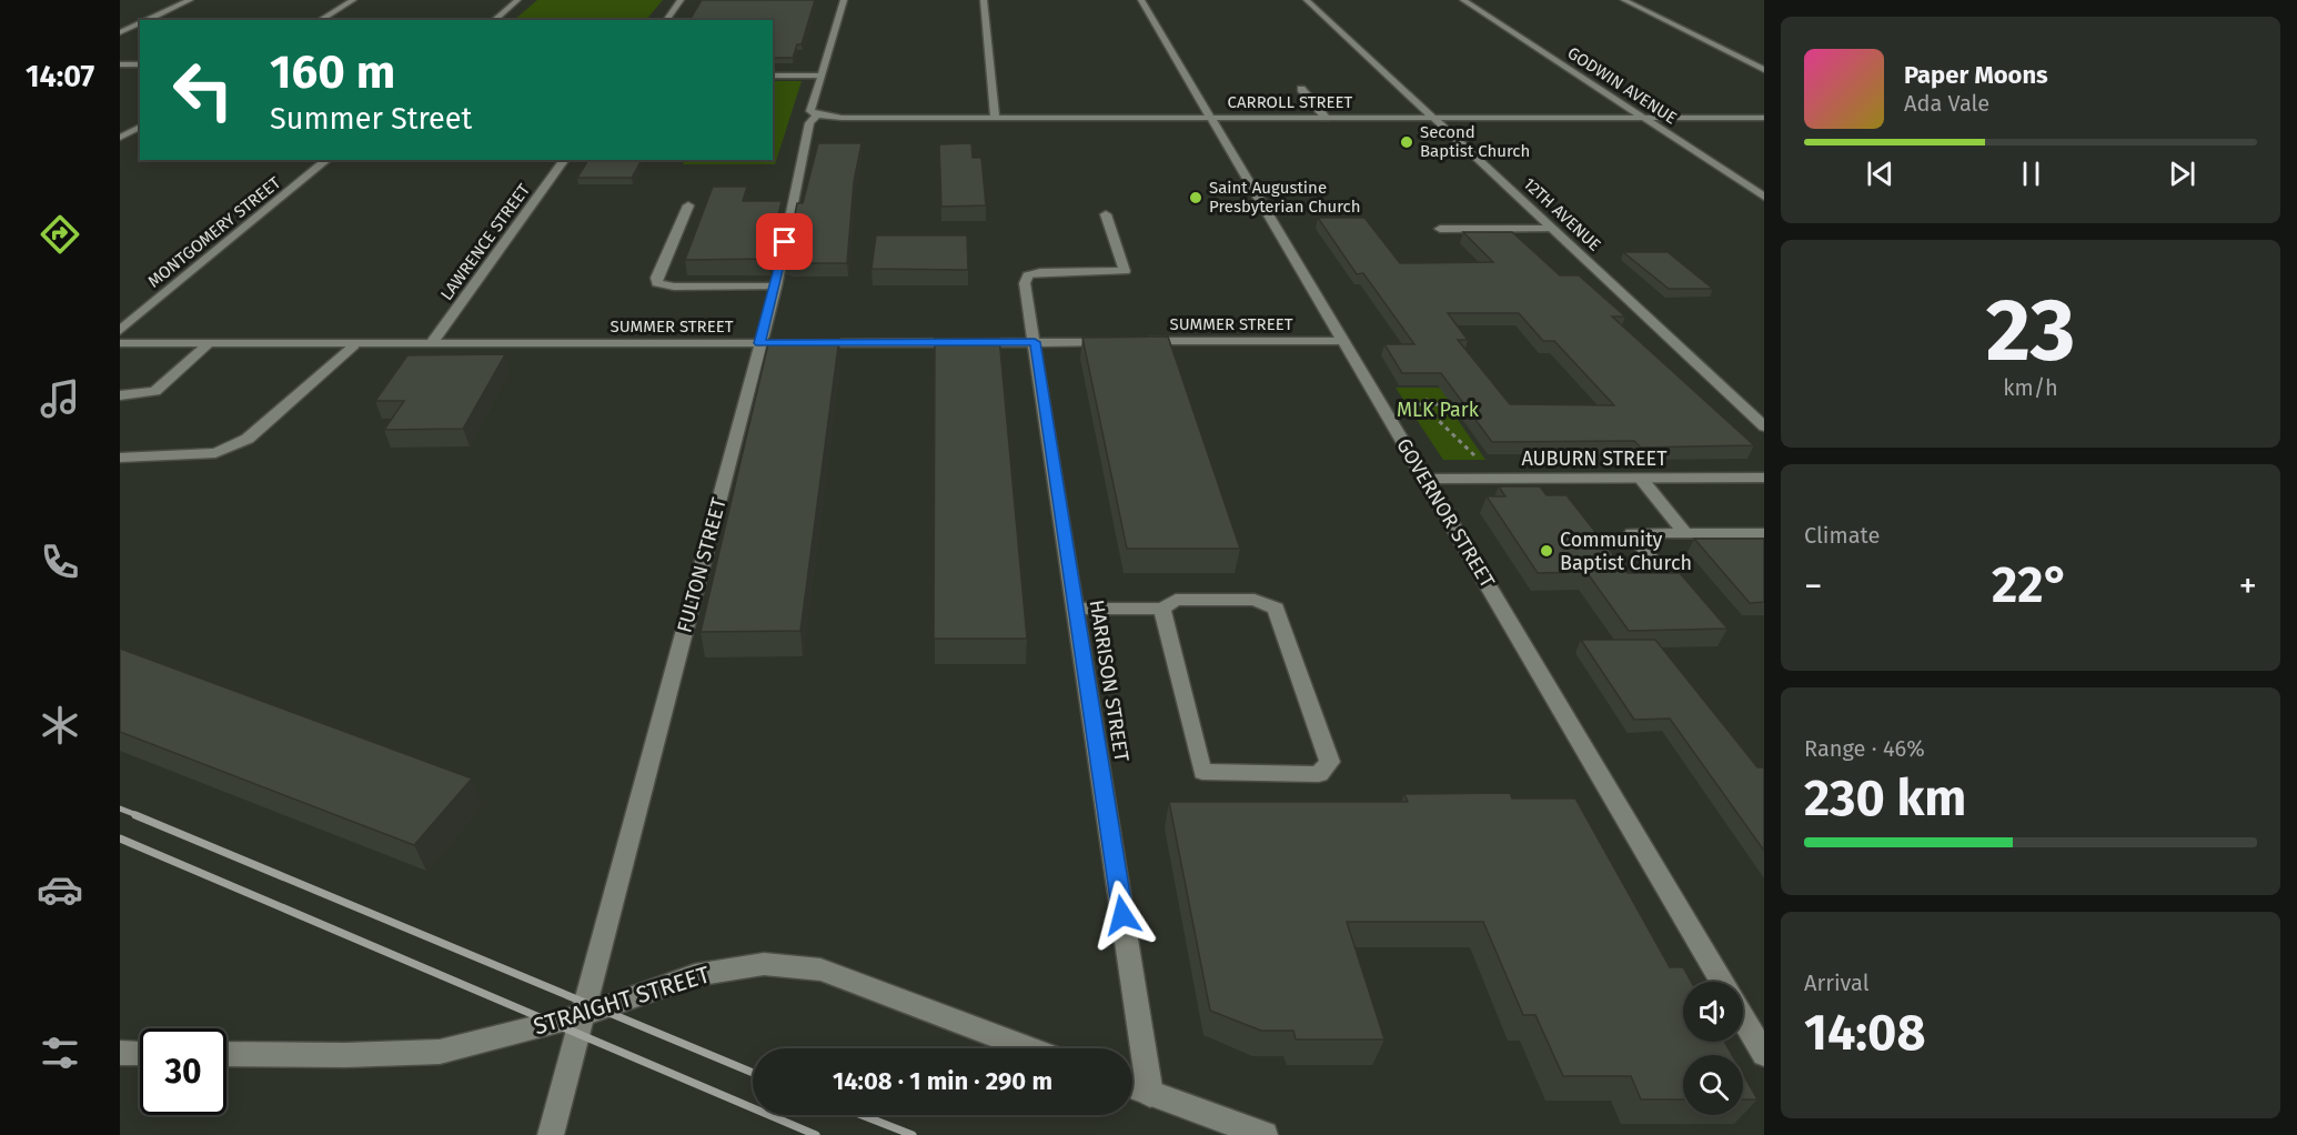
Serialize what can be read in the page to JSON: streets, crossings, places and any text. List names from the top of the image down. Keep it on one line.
{"streets":{"street":["GODWIN AVENUE","CARROLL STREET","12TH AVENUE","MONTGOMERY STREET","LAWRENCE STREET","SUMMER STREET","AUBURN STREET","GOVERNOR STREET","FULTON STREET","HARRISON STREET","STRAIGHT STREET"]},"crossings":[["GODWIN AVENUE","CARROLL STREET"],["CARROLL STREET","12TH AVENUE"],["CARROLL STREET","GOVERNOR STREET"],["CARROLL STREET","FULTON STREET"],["LAWRENCE STREET","SUMMER STREET"],["SUMMER STREET","GOVERNOR STREET"],["SUMMER STREET","FULTON STREET"],["SUMMER STREET","HARRISON STREET"],["AUBURN STREET","GOVERNOR STREET"],["FULTON STREET","STRAIGHT STREET"]],"parks":["MLK Park"],"places":["Second Baptist Church","Saint Augustine Presbyterian Church","Community Baptist Church"],"page":{"tabs":"14:07","turn":["160 m","Summer Street"],"song":["Paper Moons","Ada Vale"],"tile":[["23","km/h"],"Climate",["Range · 46%","230 km"],["Arrival","14:08"]],"heat":["−","22°","+"],"limit":"30","trip":"14:08 · 1 min · 290 m"}}
